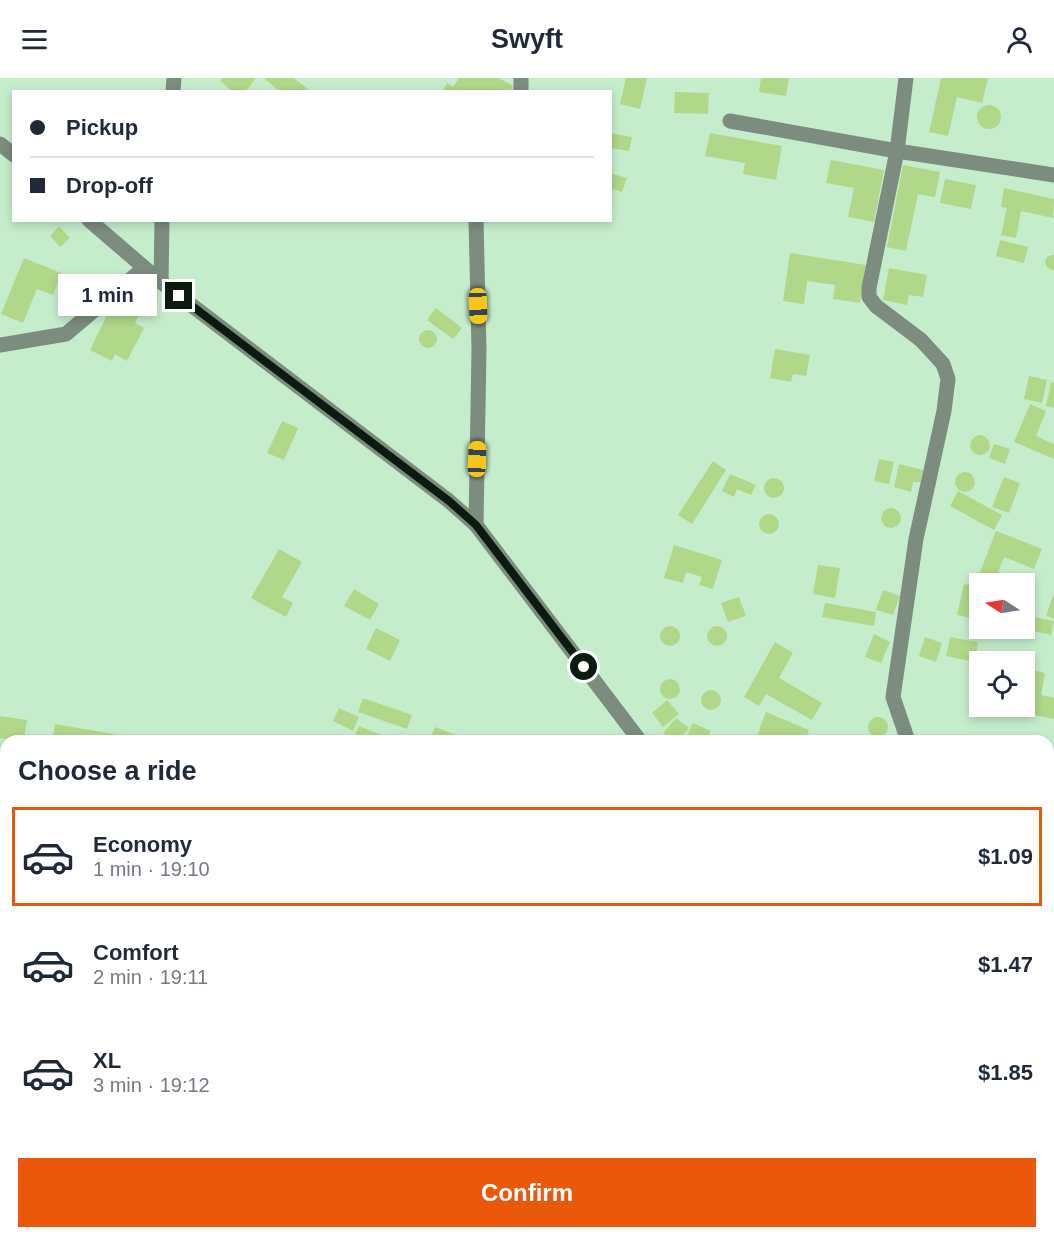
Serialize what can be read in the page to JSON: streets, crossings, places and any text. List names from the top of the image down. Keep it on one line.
{"north":"left","page":{"header":"Swyft","banner":["Pickup","Drop-off"],"bubble":"1 min","heading":"Choose a ride","list":[{"name":"Economy","note":"1 min · 19:10","value":"$1.09"},{"name":"Comfort","note":"2 min · 19:11","value":"$1.47"},{"name":"XL","note":"3 min · 19:12","value":"$1.85"}],"buttons":"Confirm"}}
